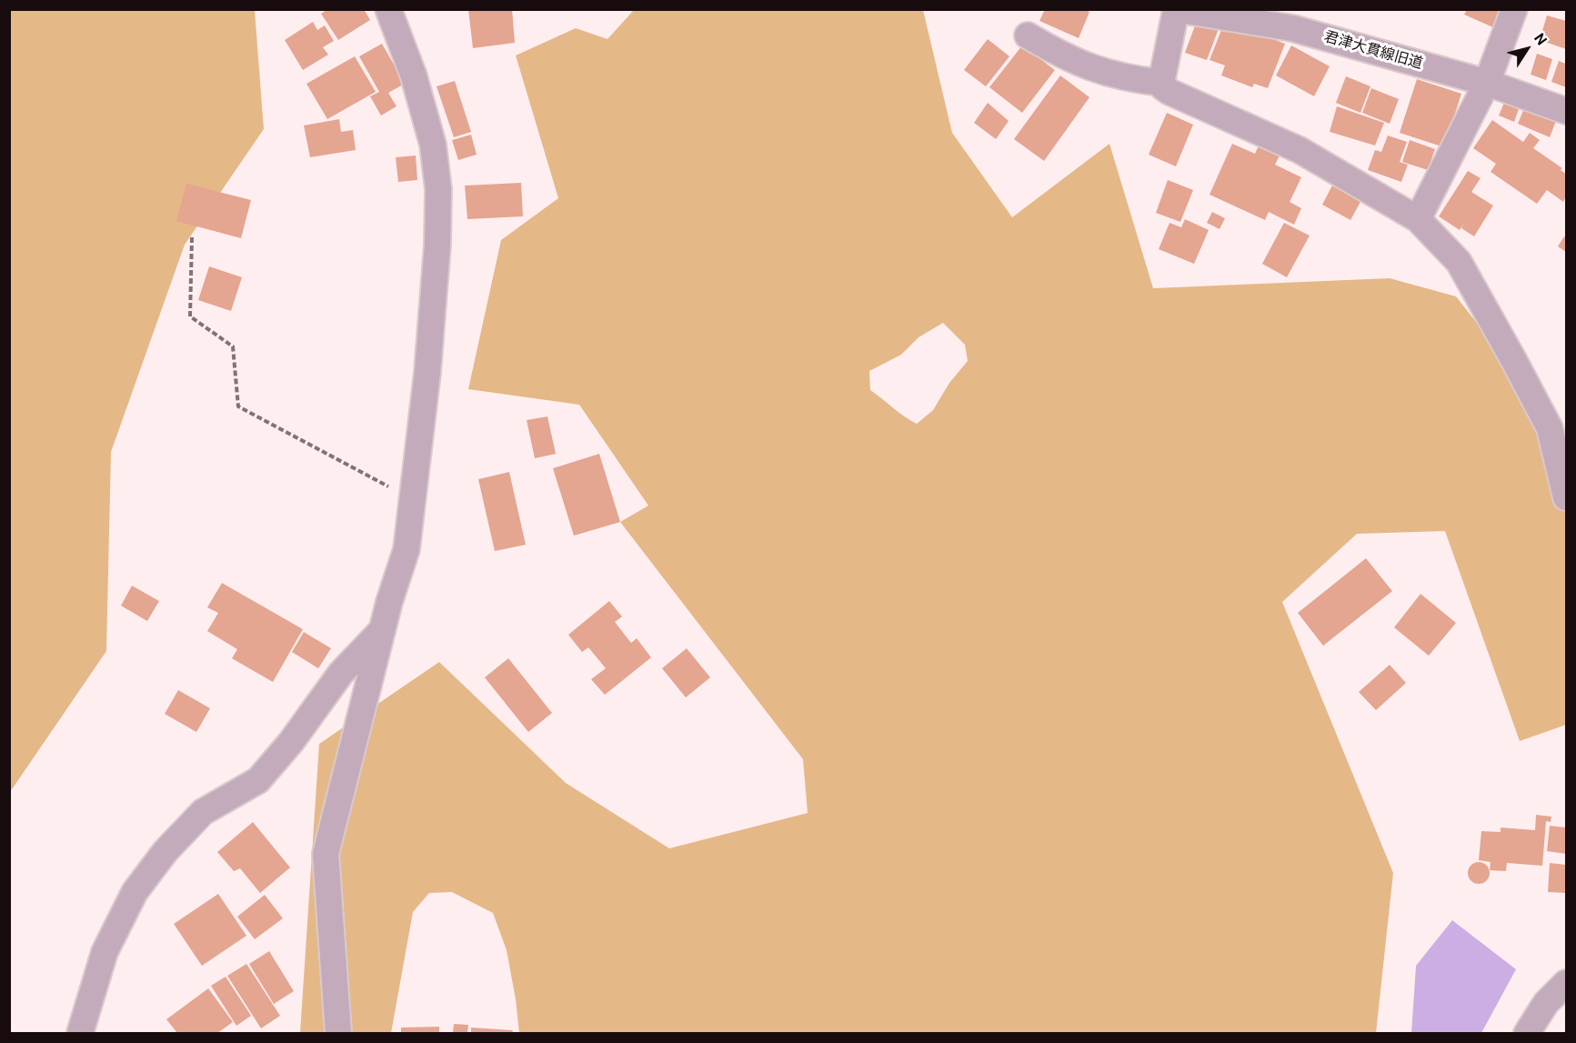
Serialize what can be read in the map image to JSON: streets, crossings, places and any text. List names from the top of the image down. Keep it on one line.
{"streets":{"street":["君津大貫線旧道"]},"north":"top right"}
